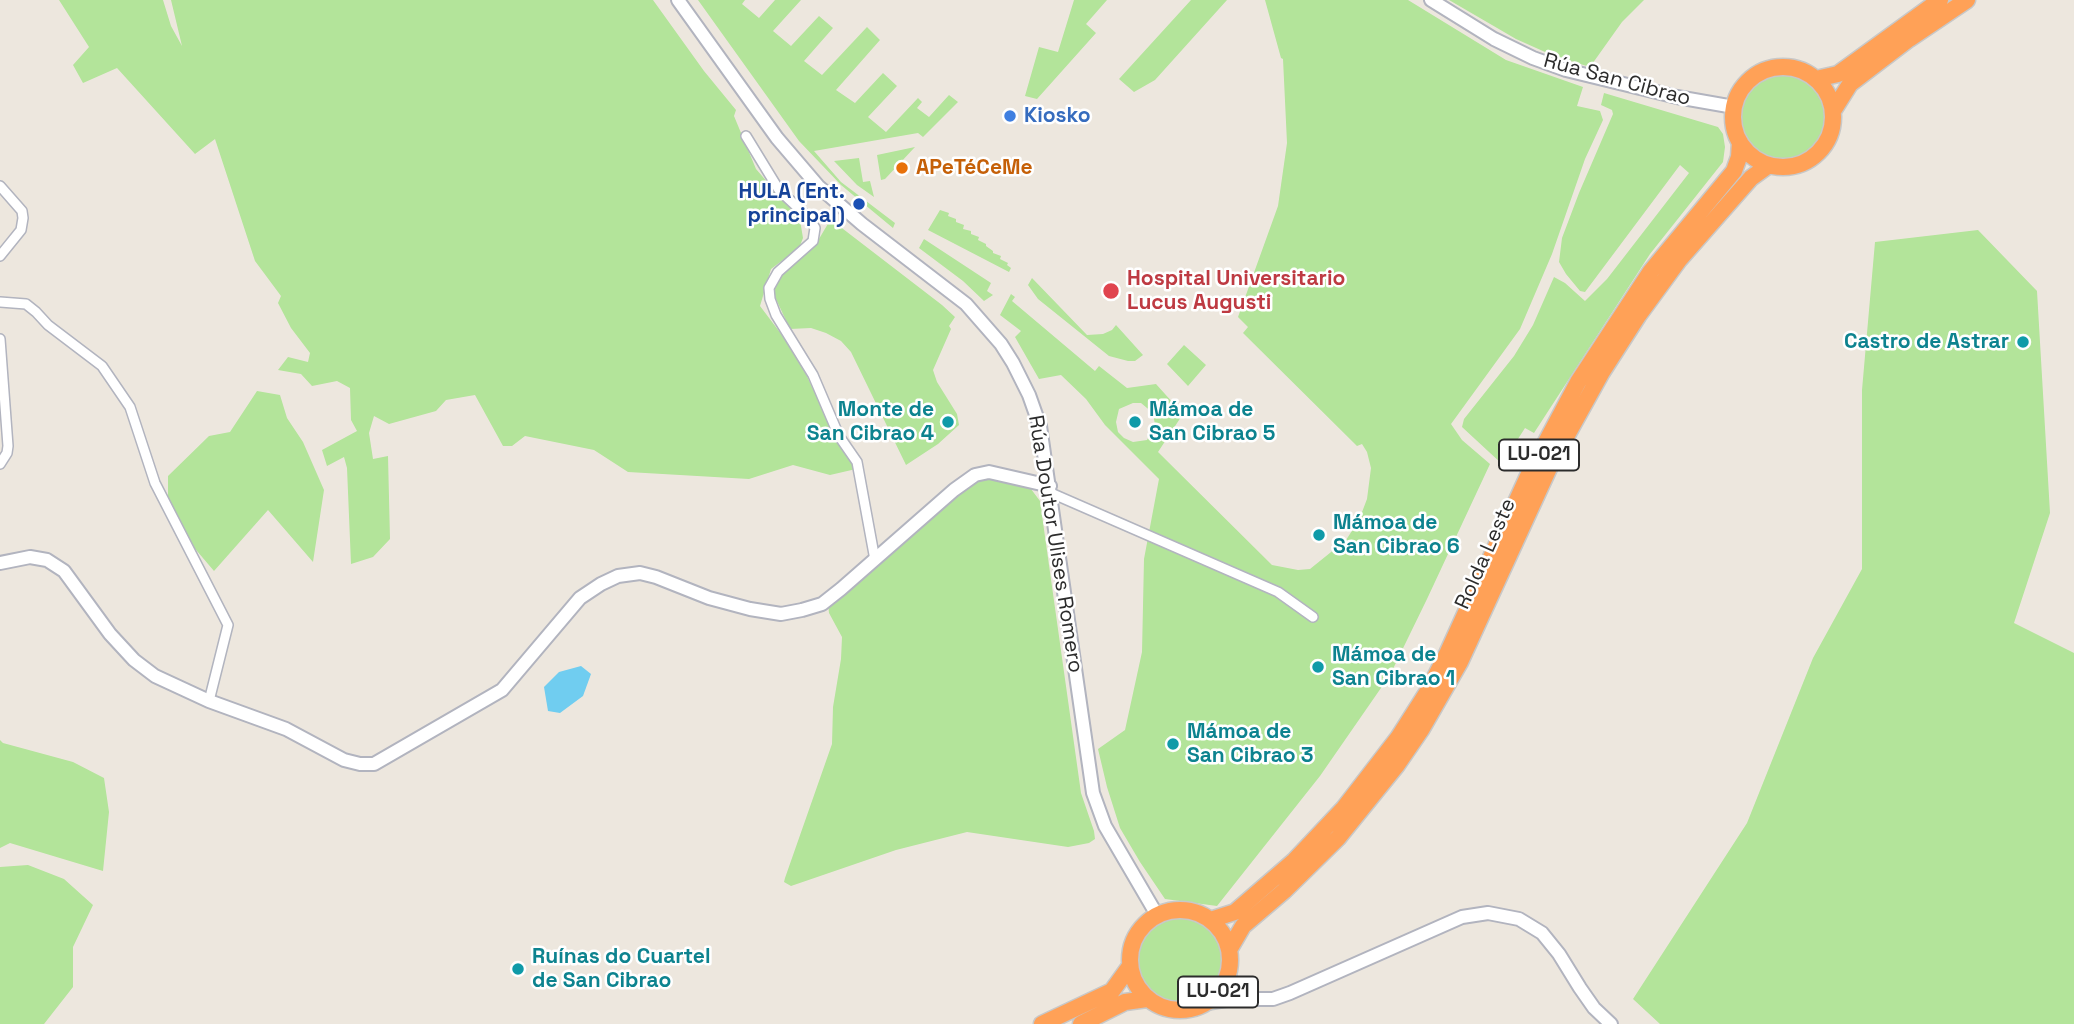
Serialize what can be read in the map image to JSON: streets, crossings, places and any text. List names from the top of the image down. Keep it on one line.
{"streets":{"highway":["LU-021","Rolda Leste"],"street":["Rúa San Cibrao","Rúa Doutor Ulises Romero"]},"crossings":[["Rúa San Cibrao","Rolda Leste"],["LU-021","Rúa Doutor Ulises Romero"],["LU-021","Rolda Leste"],["Rúa Doutor Ulises Romero","Rolda Leste"]],"places":["Kiosko","APeTéCeMe","HULA (Ent. principal)","Hospital Universitario Lucus Augusti","Castro de Astrar","Monte de San Cibrao 4","Mámoa de San Cibrao 5","Mámoa de San Cibrao 6","Mámoa de San Cibrao 1","Mámoa de San Cibrao 3","Ruínas do Cuartel de San Cibrao"]}
